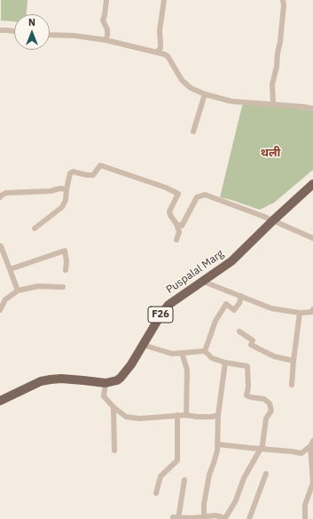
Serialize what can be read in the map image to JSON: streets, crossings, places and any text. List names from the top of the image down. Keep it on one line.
{"streets":{"main road":["Puspalal Marg","F26"]},"districts":["थली"],"north":"top"}
